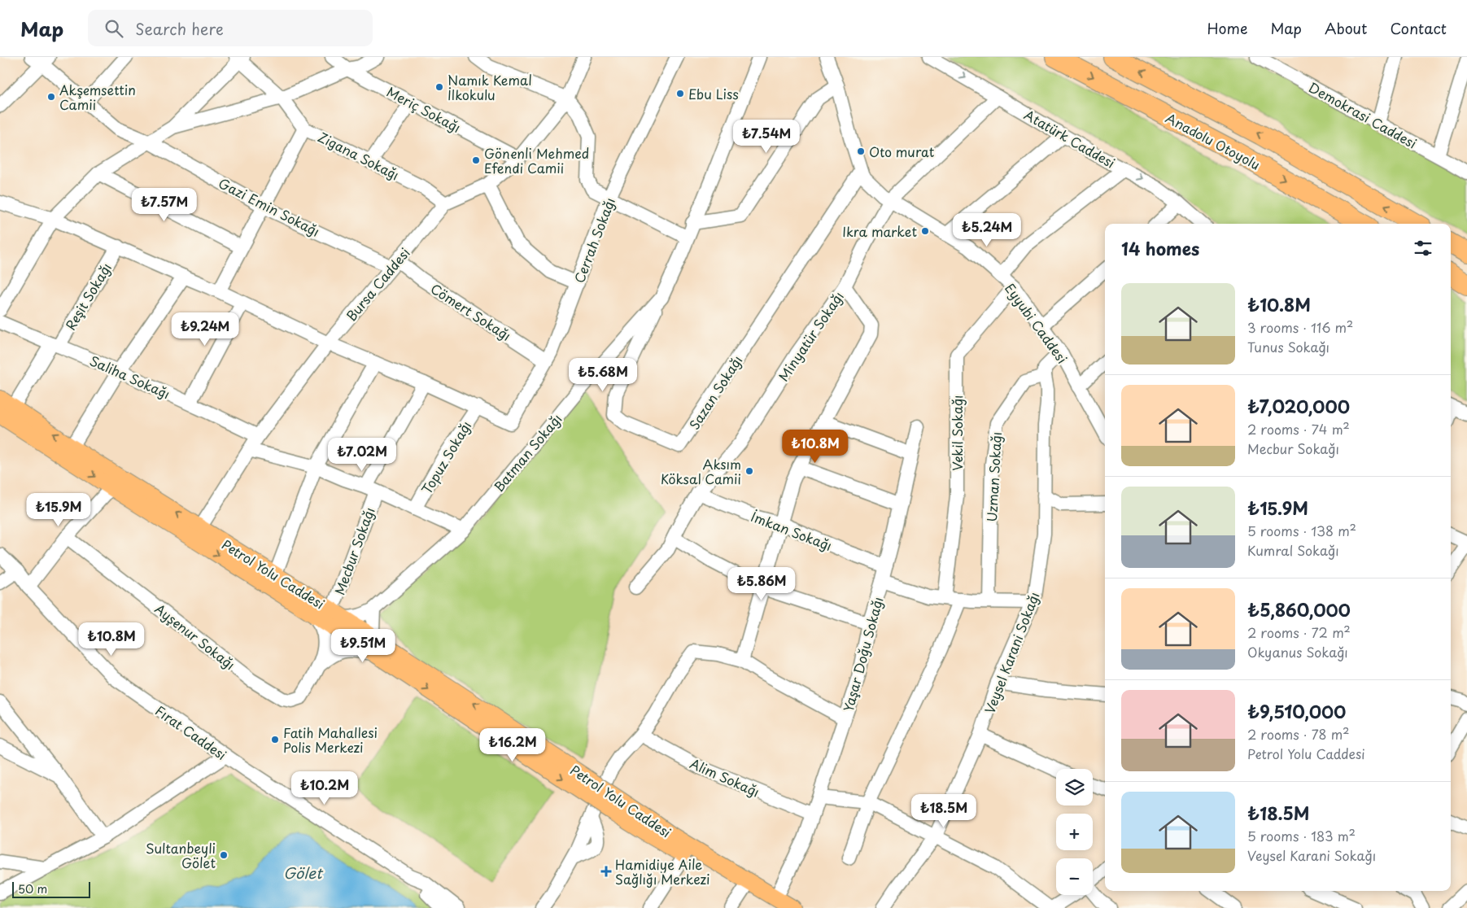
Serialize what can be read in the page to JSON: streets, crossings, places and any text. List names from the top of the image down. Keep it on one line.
{"streets":{"highway":["Anadolu Otoyolu"],"main road":["Petrol Yolu Caddesi"],"street":["Meriç Sokağı","Demokrasi Caddesi","Atatürk Caddesi","Zigana Sokağı","Gazi Emin Sokağı","Cerrah Sokağı","Bursa Caddesi","Reşit Sokağı","Cömert Sokağı","Eyyubi Caddesi","Minyatür Sokağı","Saliha Sokağı","Sazan Sokağı","Vekil Sokağı","Batman Sokağı","Topuz Sokağı","Uzman Sokağı","İmkan Sokağı","Mecbur Sokağı","Ayşenur Sokağı","Veysel Karani Sokağı","Yaşar Doğu Sokağı","Fırat Caddesi","Alim Sokağı"]},"crossings":[["Meriç Sokağı","Bursa Caddesi"],["Atatürk Caddesi","Minyatür Sokağı"],["Zigana Sokağı","Bursa Caddesi"],["Gazi Emin Sokağı","Bursa Caddesi"],["Gazi Emin Sokağı","Cömert Sokağı"],["Cerrah Sokağı","Cömert Sokağı"],["Cerrah Sokağı","Topuz Sokağı"],["Bursa Caddesi","Cömert Sokağı"],["Bursa Caddesi","Saliha Sokağı"],["Bursa Caddesi","Petrol Yolu Caddesi"],["Reşit Sokağı","Saliha Sokağı"],["Reşit Sokağı","Petrol Yolu Caddesi"],["Eyyubi Caddesi","Minyatür Sokağı"],["Eyyubi Caddesi","Sazan Sokağı"],["Eyyubi Caddesi","Vekil Sokağı"],["Minyatür Sokağı","İmkan Sokağı"],["Sazan Sokağı","Batman Sokağı"],["Batman Sokağı","Mecbur Sokağı"],["Batman Sokağı","Petrol Yolu Caddesi"],["Uzman Sokağı","Veysel Karani Sokağı"],["İmkan Sokağı","Yaşar Doğu Sokağı"],["Mecbur Sokağı","Petrol Yolu Caddesi"],["Petrol Yolu Caddesi","Yaşar Doğu Sokağı"],["Yaşar Doğu Sokağı","Alim Sokağı"]],"one_way":["Atatürk Caddesi"],"water":["Gölet"],"places":{"other":["Namık Kemal İlkokulu","Ebu Liss","Akşemsettin Camii","Oto murat","Gönenli Mehmed Efendi Camii","Ikra market","Aksım Köksal Camii","Fatih Mahallesi Polis Merkezi","Sultanbeyli Gölet"],"health":["Hamidiye Aile Sağlığı Merkezi"]},"scale_bar":"50 m","page":{"header":"Map","search":"Search here","nav":["Home","Map","About","Contact"],"price":["₺7.54M","₺7.57M","₺5.24M","₺9.24M","₺5.68M","₺10.8M","₺7.02M","₺15.9M","₺5.86M","₺10.8M","₺9.51M","₺16.2M","₺10.2M","₺18.5M"],"heading":"14 homes","list":[{"name":"₺10.8M","note":"3 rooms · 116 m² · Tunus Sokağı"},{"name":"₺7,020,000","note":"2 rooms · 74 m² · Mecbur Sokağı"},{"name":"₺15.9M","note":"5 rooms · 138 m² · Kumral Sokağı"},{"name":"₺5,860,000","note":"2 rooms · 72 m² · Okyanus Sokağı"},{"name":"₺9,510,000","note":"2 rooms · 78 m² · Petrol Yolu Caddesi"},{"name":"₺18.5M","note":"5 rooms · 183 m² · Veysel Karani Sokağı"}],"map_buttons":["+","−"],"scale":"50 m"}}
